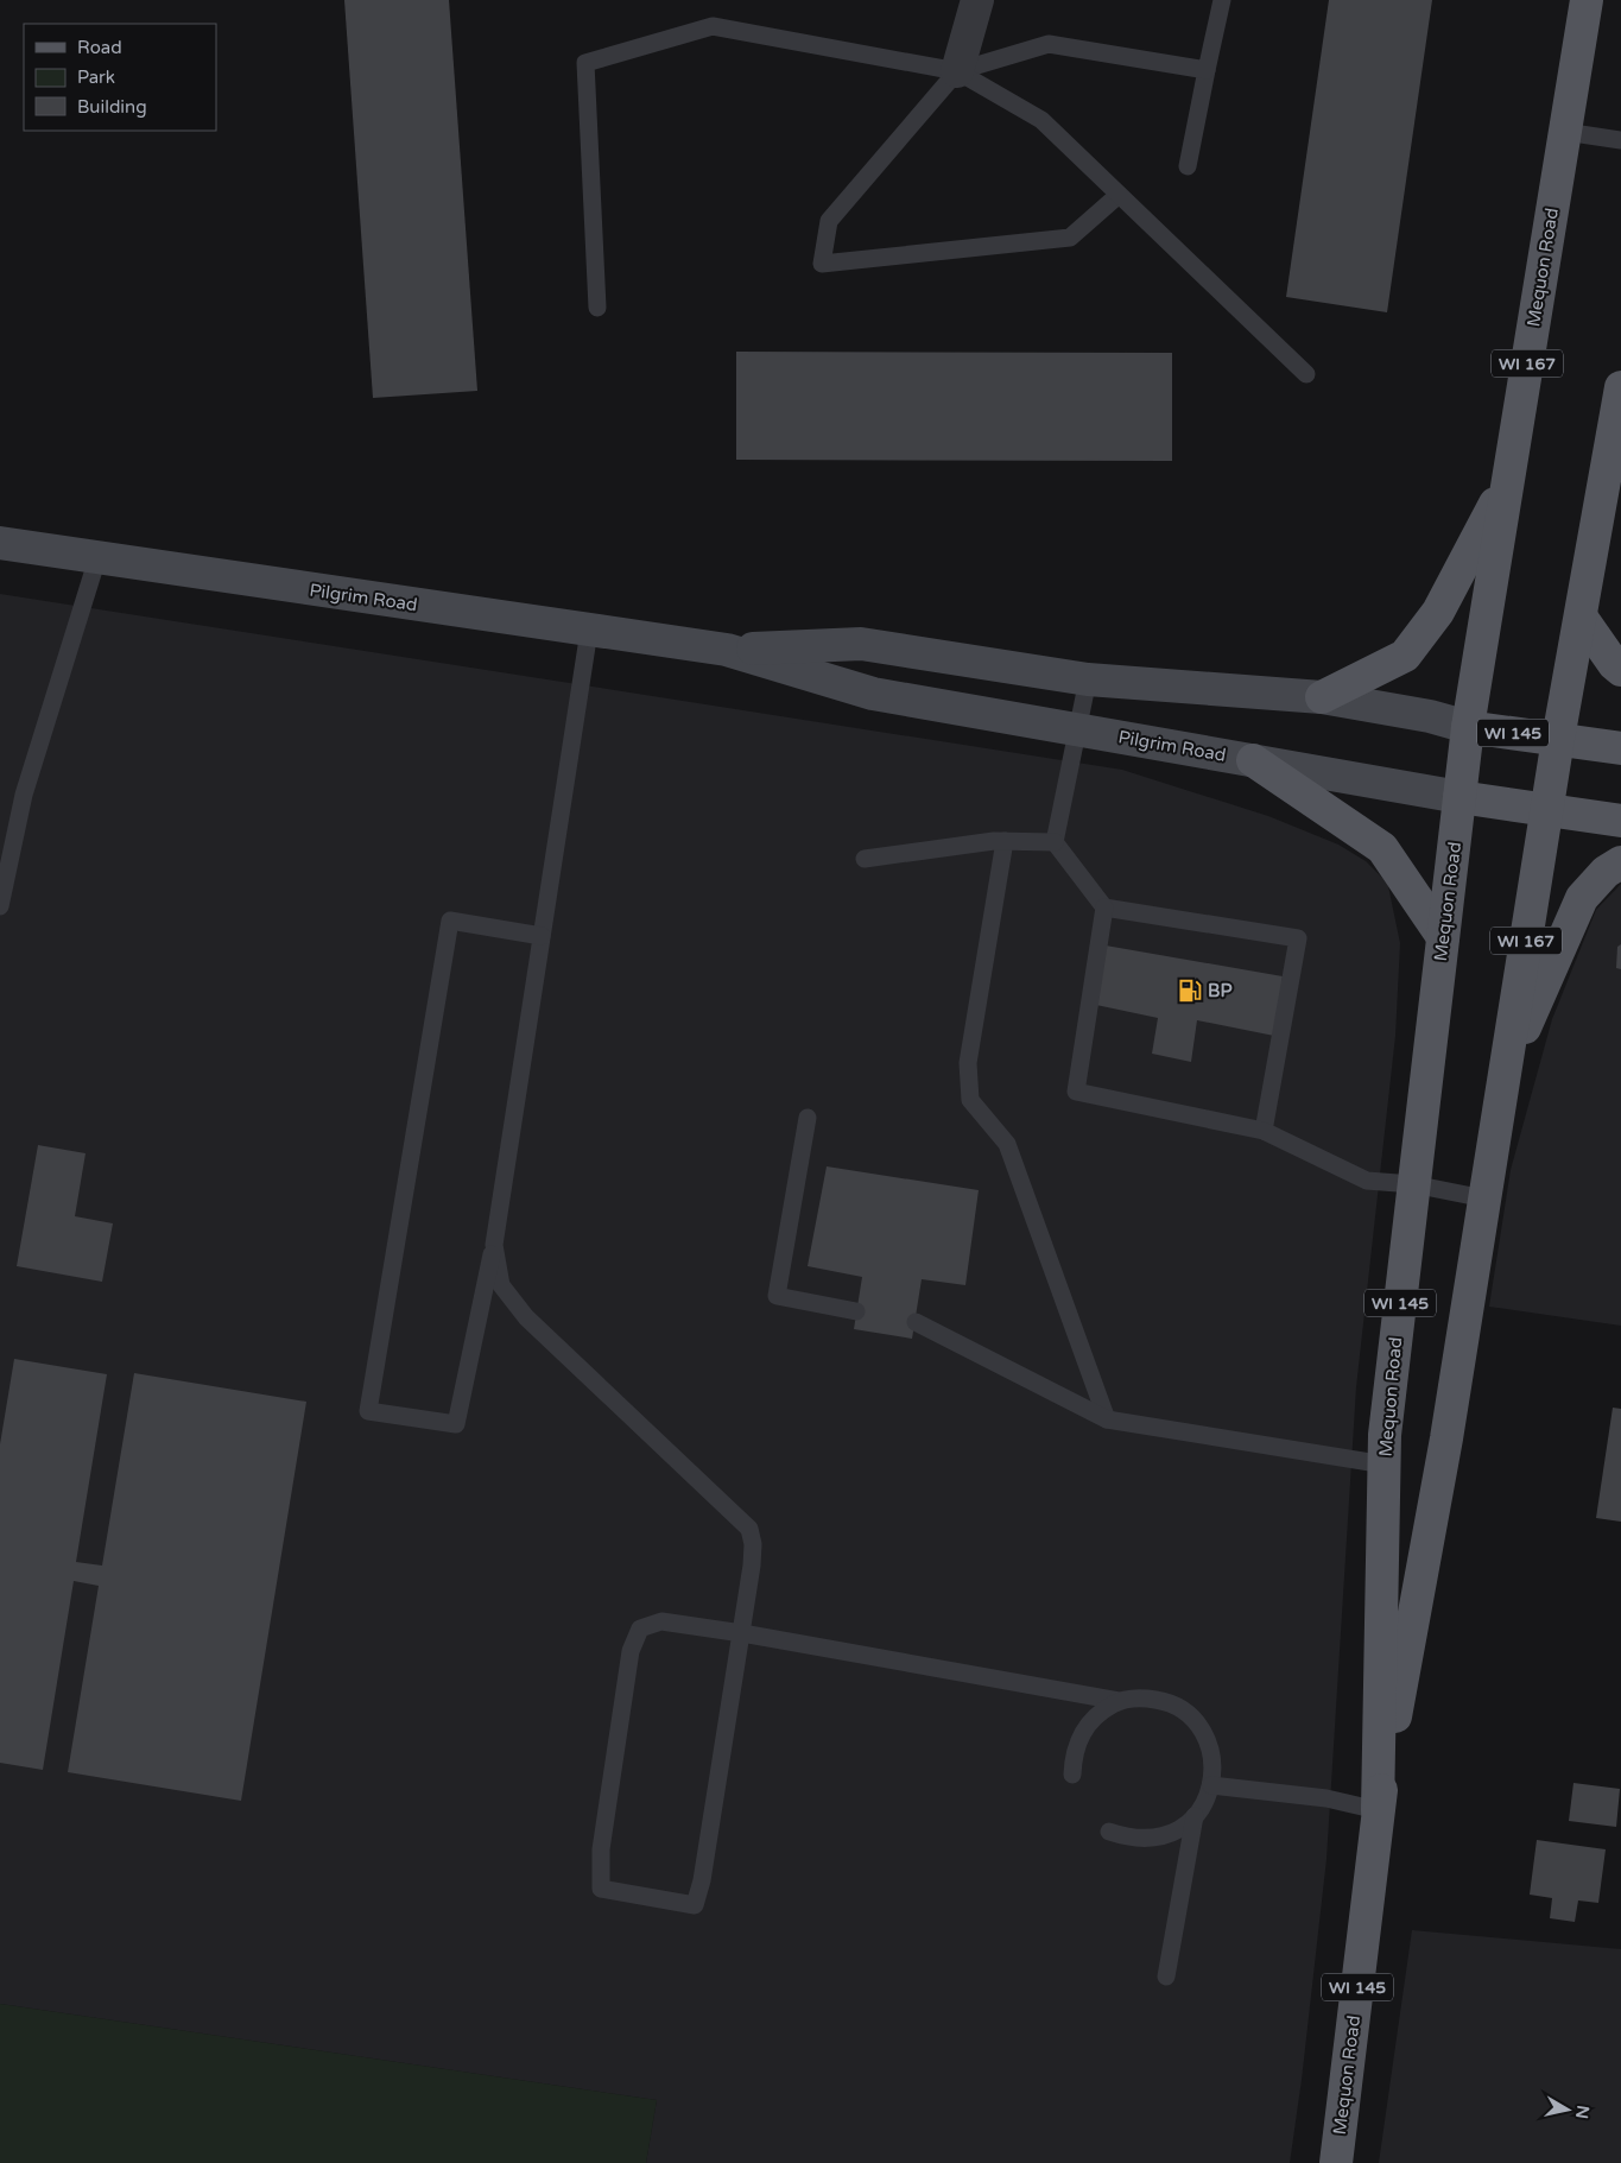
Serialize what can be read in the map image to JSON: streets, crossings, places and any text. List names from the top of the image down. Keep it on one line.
{"streets":{"main road":["Mequon Road","WI 167","Pilgrim Road","WI 145"]},"crossings":[["Mequon Road","Pilgrim Road"],["Mequon Road","WI 145"]],"places":{"fuel station":["BP"]},"legend":["Road","Park","Building"],"north":"right"}
